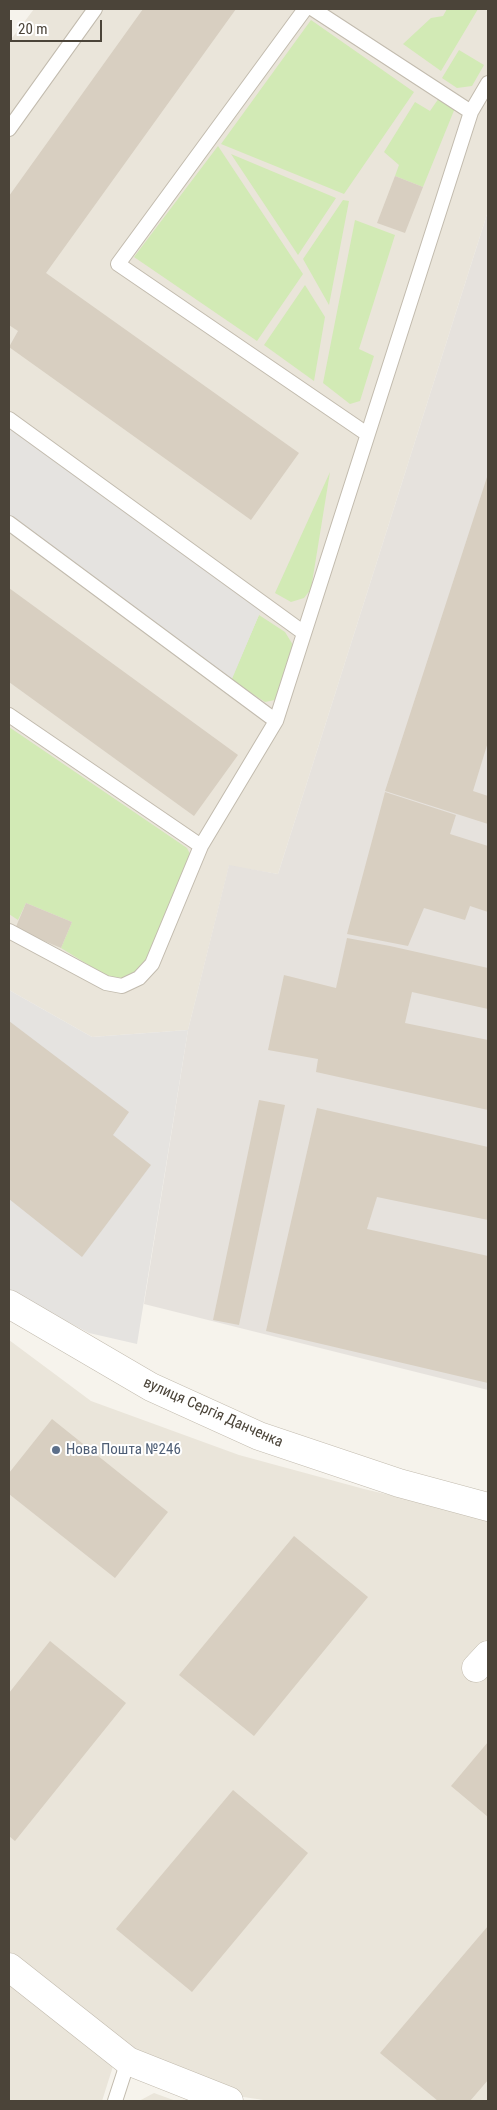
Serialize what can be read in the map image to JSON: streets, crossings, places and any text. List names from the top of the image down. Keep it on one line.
{"streets":{"street":["вулиця Сергія Данченка"]},"places":["Нова Пошта №246"],"scale_bar":"20 m"}
